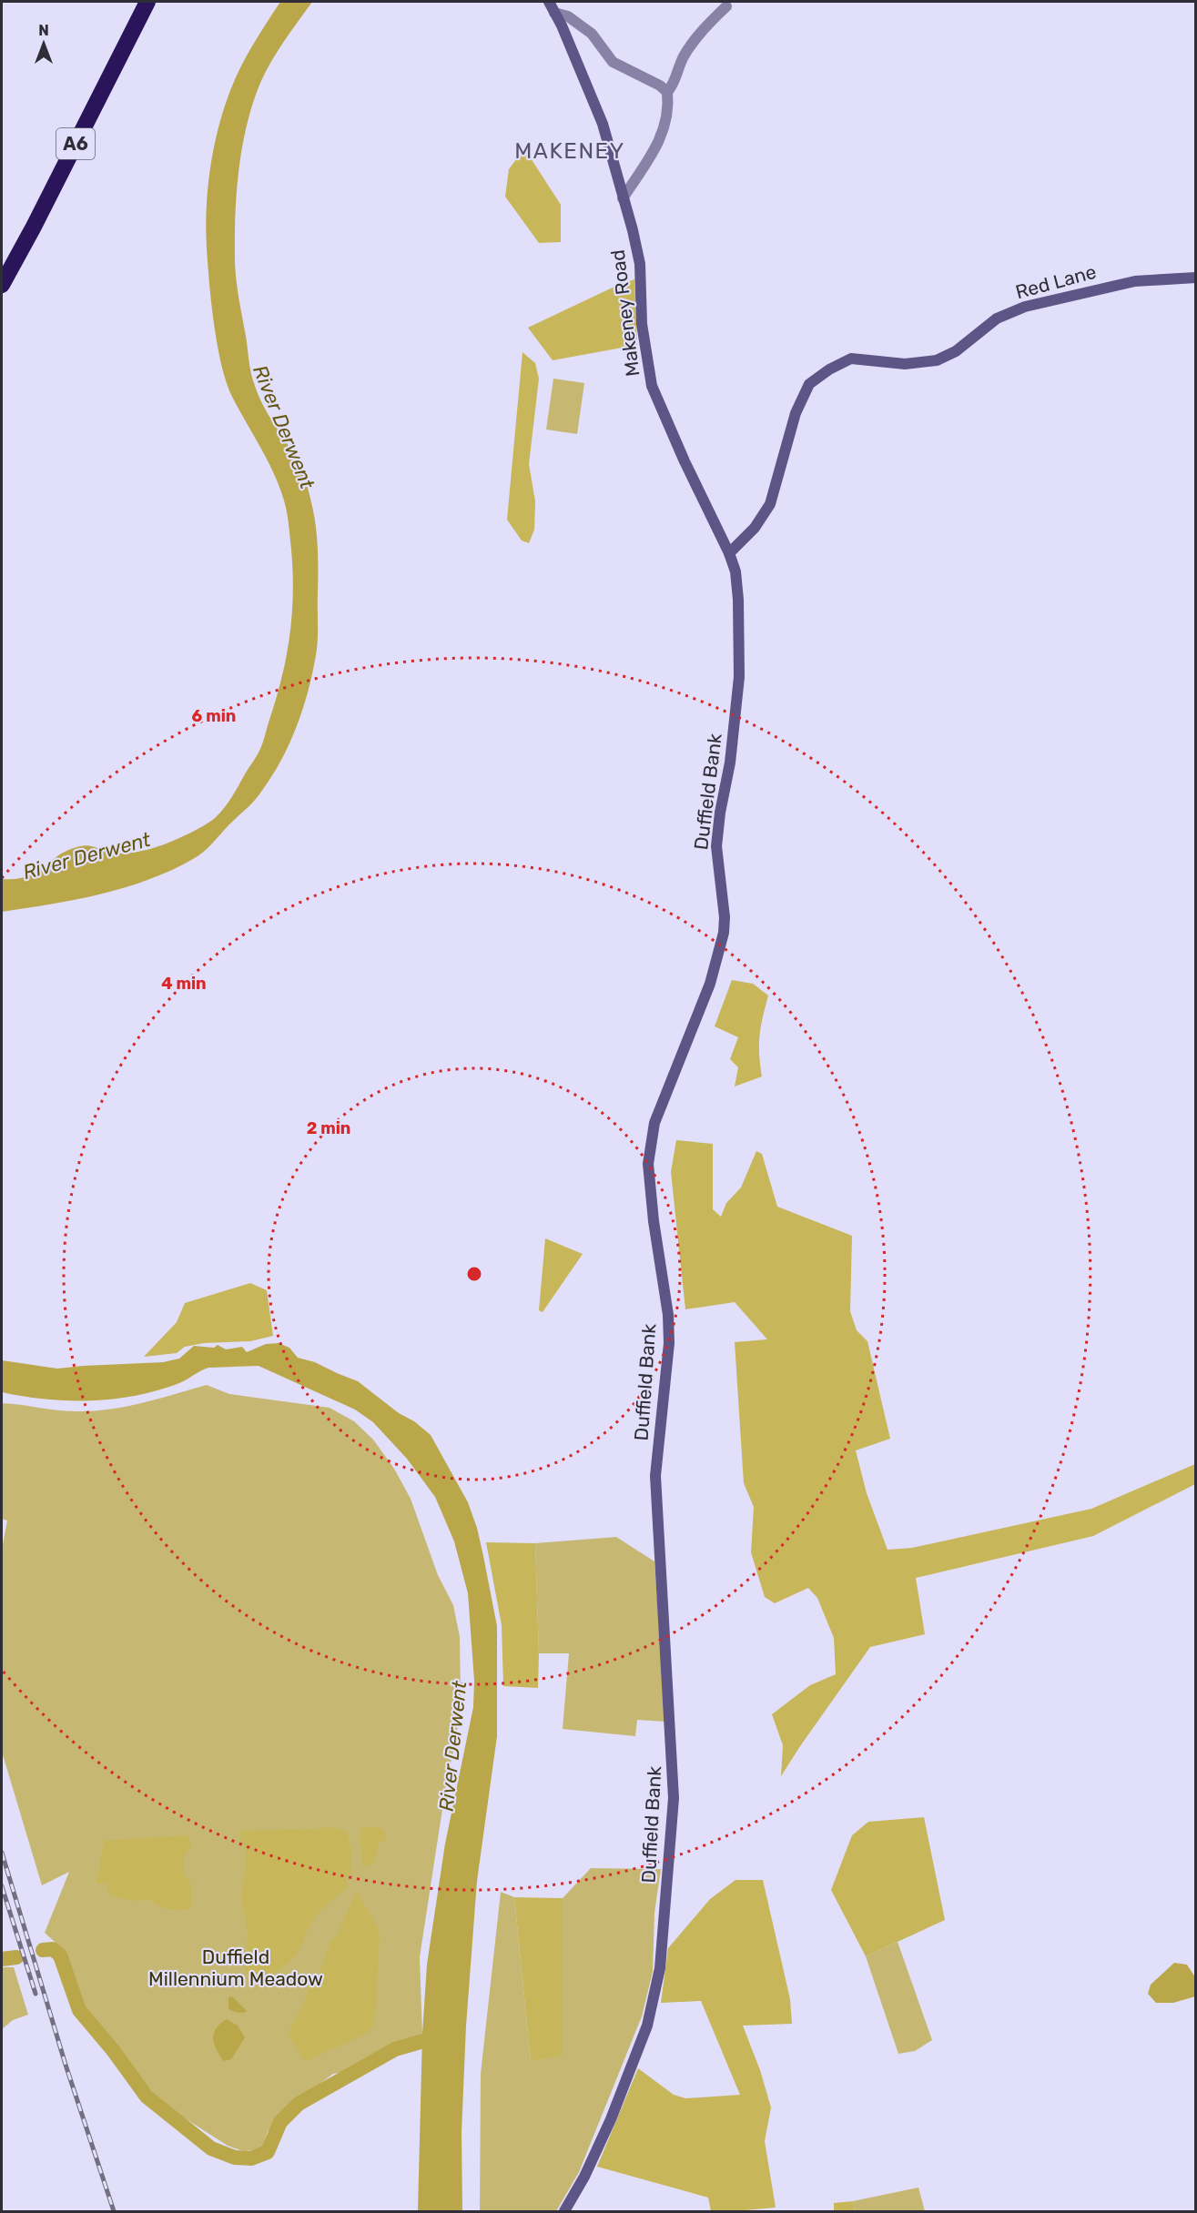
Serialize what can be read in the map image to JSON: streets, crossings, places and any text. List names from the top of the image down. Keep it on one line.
{"streets":{"highway":["A6"],"street":["Red Lane","Makeney Road","Duffield Bank"]},"crossings":[["Red Lane","Makeney Road"],["Red Lane","Duffield Bank"],["Makeney Road","Duffield Bank"]],"districts":["MAKENEY"],"water":["River Derwent"],"parks":["Duffield Millennium Meadow"],"north":"top","rings":["6 min","4 min","2 min"]}
